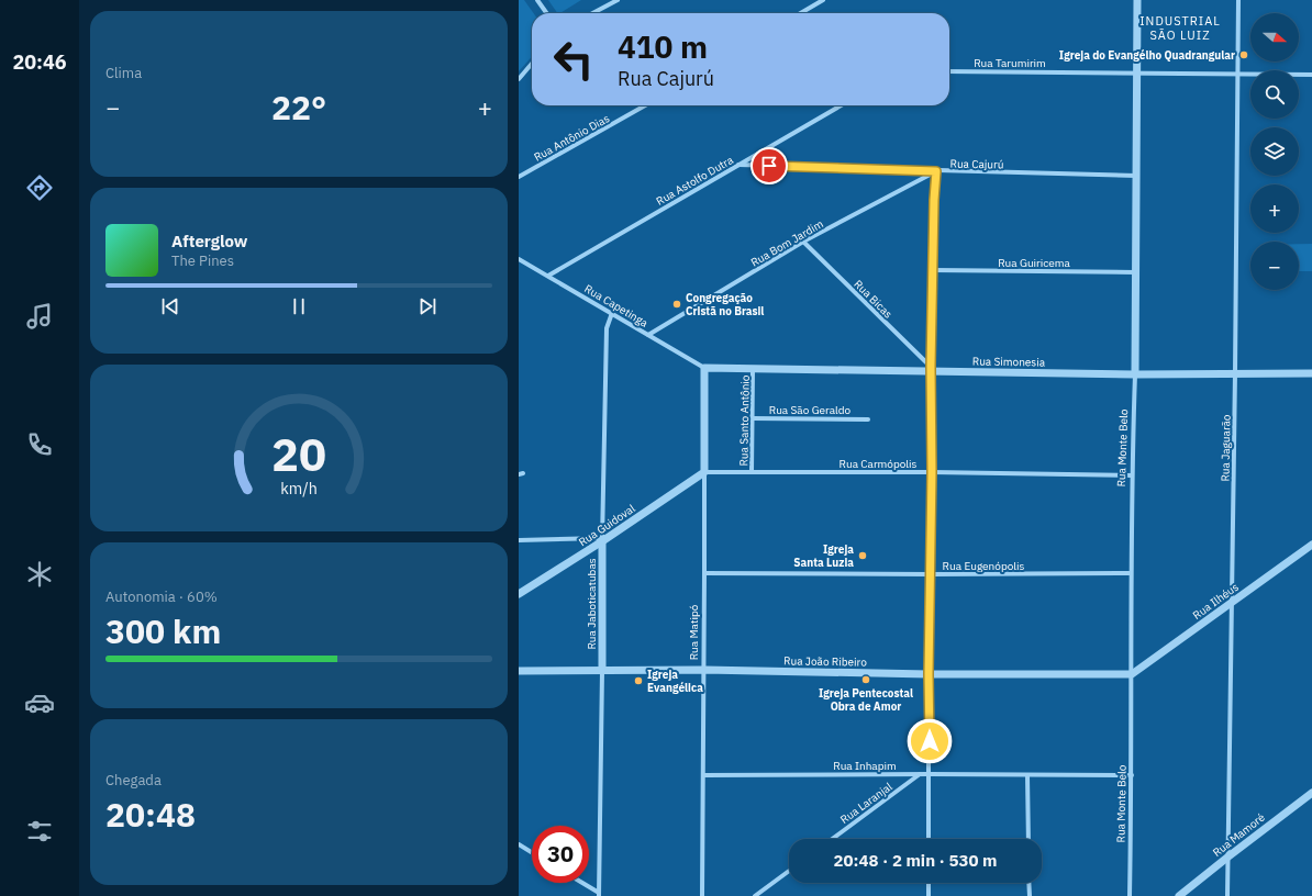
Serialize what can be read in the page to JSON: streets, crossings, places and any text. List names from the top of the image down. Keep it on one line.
{"streets":{"street":["Rua Tarumirim","Rua Antônio Dias","Rua Cajurú","Rua Astolfo Dutra","Rua Bom Jardim","Rua Guiricema","Rua Bicas","Rua Capetinga","Rua Simonesia","Rua São Geraldo","Rua Santo Antônio","Rua Monte Belo","Rua Jaguarão","Rua Carmópolis","Rua Guidoval","Rua Eugenópolis","Rua Ilhéus","Rua Jaboticatubas","Rua Matipó","Rua João Ribeiro","Rua Inhapim","Rua Laranjal","Rua Mamoré"]},"crossings":[["Rua Tarumirim","Rua Monte Belo"],["Rua Tarumirim","Rua Jaguarão"],["Rua Cajurú","Rua Astolfo Dutra"],["Rua Cajurú","Rua Bom Jardim"],["Rua Cajurú","Rua Monte Belo"],["Rua Astolfo Dutra","Rua Capetinga"],["Rua Bom Jardim","Rua Bicas"],["Rua Bom Jardim","Rua Capetinga"],["Rua Guiricema","Rua Monte Belo"],["Rua Bicas","Rua Simonesia"],["Rua Capetinga","Rua Simonesia"],["Rua Capetinga","Rua Jaboticatubas"],["Rua Capetinga","Rua Matipó"],["Rua Simonesia","Rua Santo Antônio"],["Rua Simonesia","Rua Monte Belo"],["Rua Simonesia","Rua Jaguarão"],["Rua Simonesia","Rua Matipó"],["Rua São Geraldo","Rua Santo Antônio"],["Rua Santo Antônio","Rua Carmópolis"],["Rua Monte Belo","Rua Carmópolis"],["Rua Monte Belo","Rua Eugenópolis"],["Rua Monte Belo","Rua Ilhéus"],["Rua Monte Belo","Rua João Ribeiro"],["Rua Monte Belo","Rua Inhapim"],["Rua Jaguarão","Rua Ilhéus"],["Rua Jaguarão","Rua Mamoré"],["Rua Carmópolis","Rua Guidoval"],["Rua Carmópolis","Rua Matipó"],["Rua Guidoval","Rua Jaboticatubas"],["Rua Guidoval","Rua Matipó"],["Rua Eugenópolis","Rua Matipó"],["Rua Ilhéus","Rua João Ribeiro"],["Rua Jaboticatubas","Rua João Ribeiro"],["Rua Matipó","Rua João Ribeiro"],["Rua Matipó","Rua Inhapim"],["Rua Inhapim","Rua Laranjal"]],"districts":["INDUSTRIAL SÃO LUIZ"],"places":["Igreja do Evangélho Quadrangular","Congregação Cristã no Brasil","Igreja Santa Luzia","Igreja Pentecostal Obra de Amor","Igreja Evangélica"],"north":"right","page":{"tabs":"20:46","tile":["Clima",["Autonomia · 60%","300 km"],["Chegada","20:48"]],"map_buttons":["+","−"],"turn":["410 m","Rua Cajurú"],"heat":["−","22°","+"],"song":["Afterglow","The Pines"],"limit":"30","trip":"20:48 · 2 min · 530 m","gauge":["20","km/h"]}}
